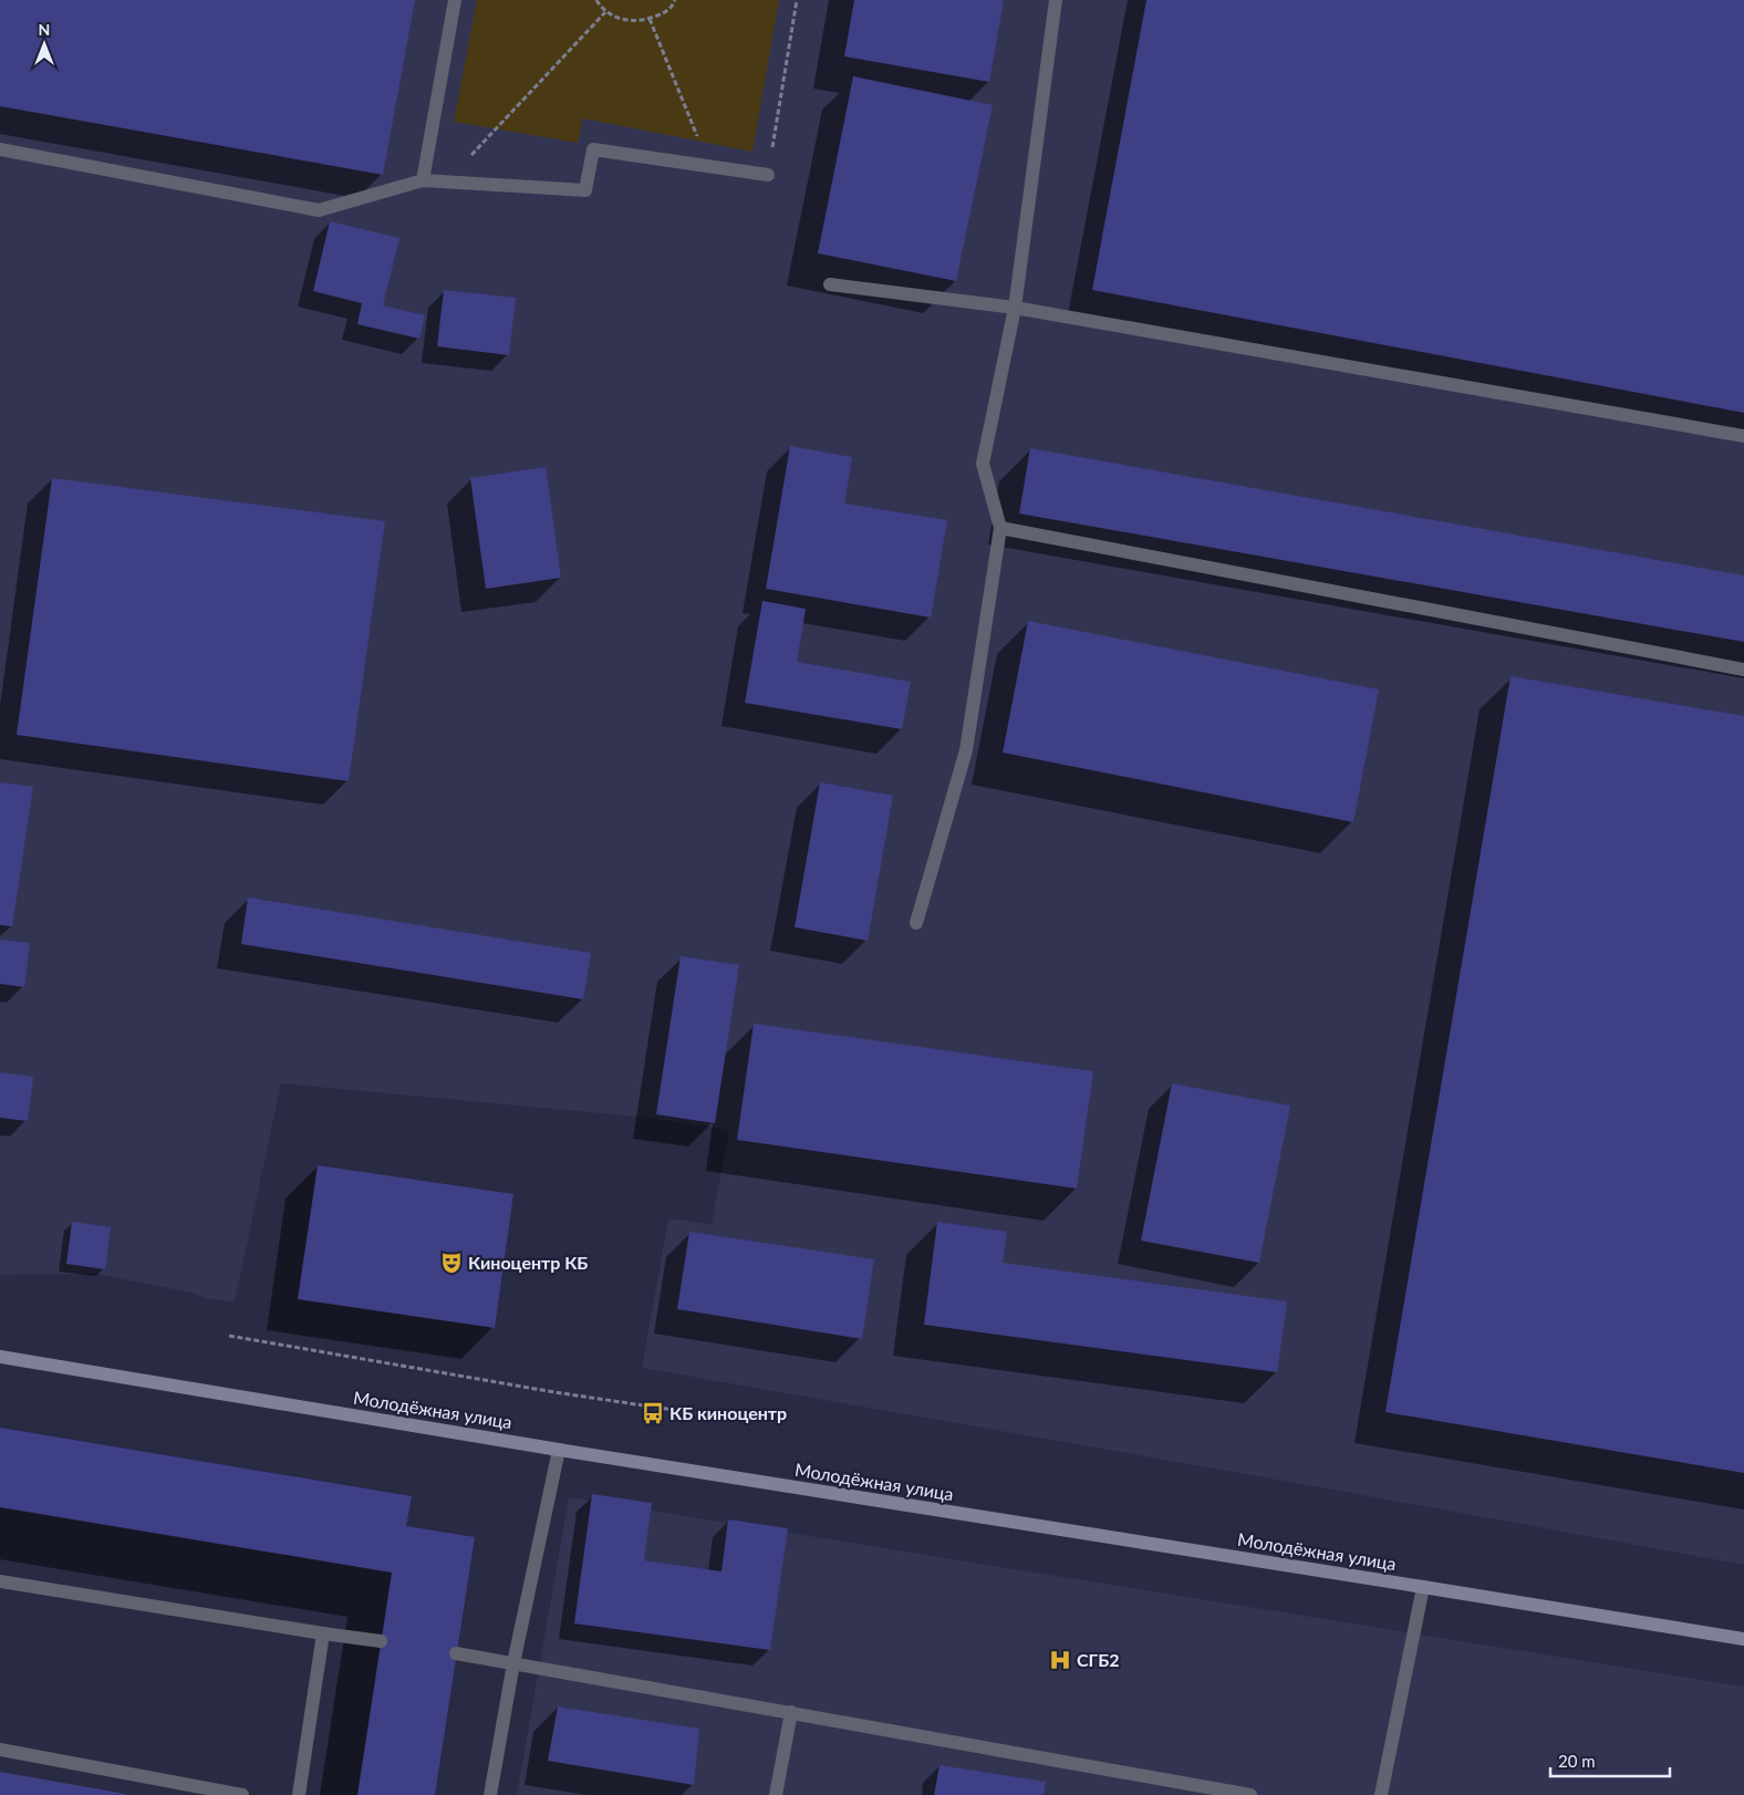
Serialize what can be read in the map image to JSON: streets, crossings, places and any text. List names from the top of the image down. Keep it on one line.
{"streets":{"main road":["Молодёжная улица"]},"places":{"theatre":["Киноцентр КБ"],"bus stop":["КБ киноцентр"],"hospital":["СГБ2"]},"scale_bar":"20 m","north":"top"}
